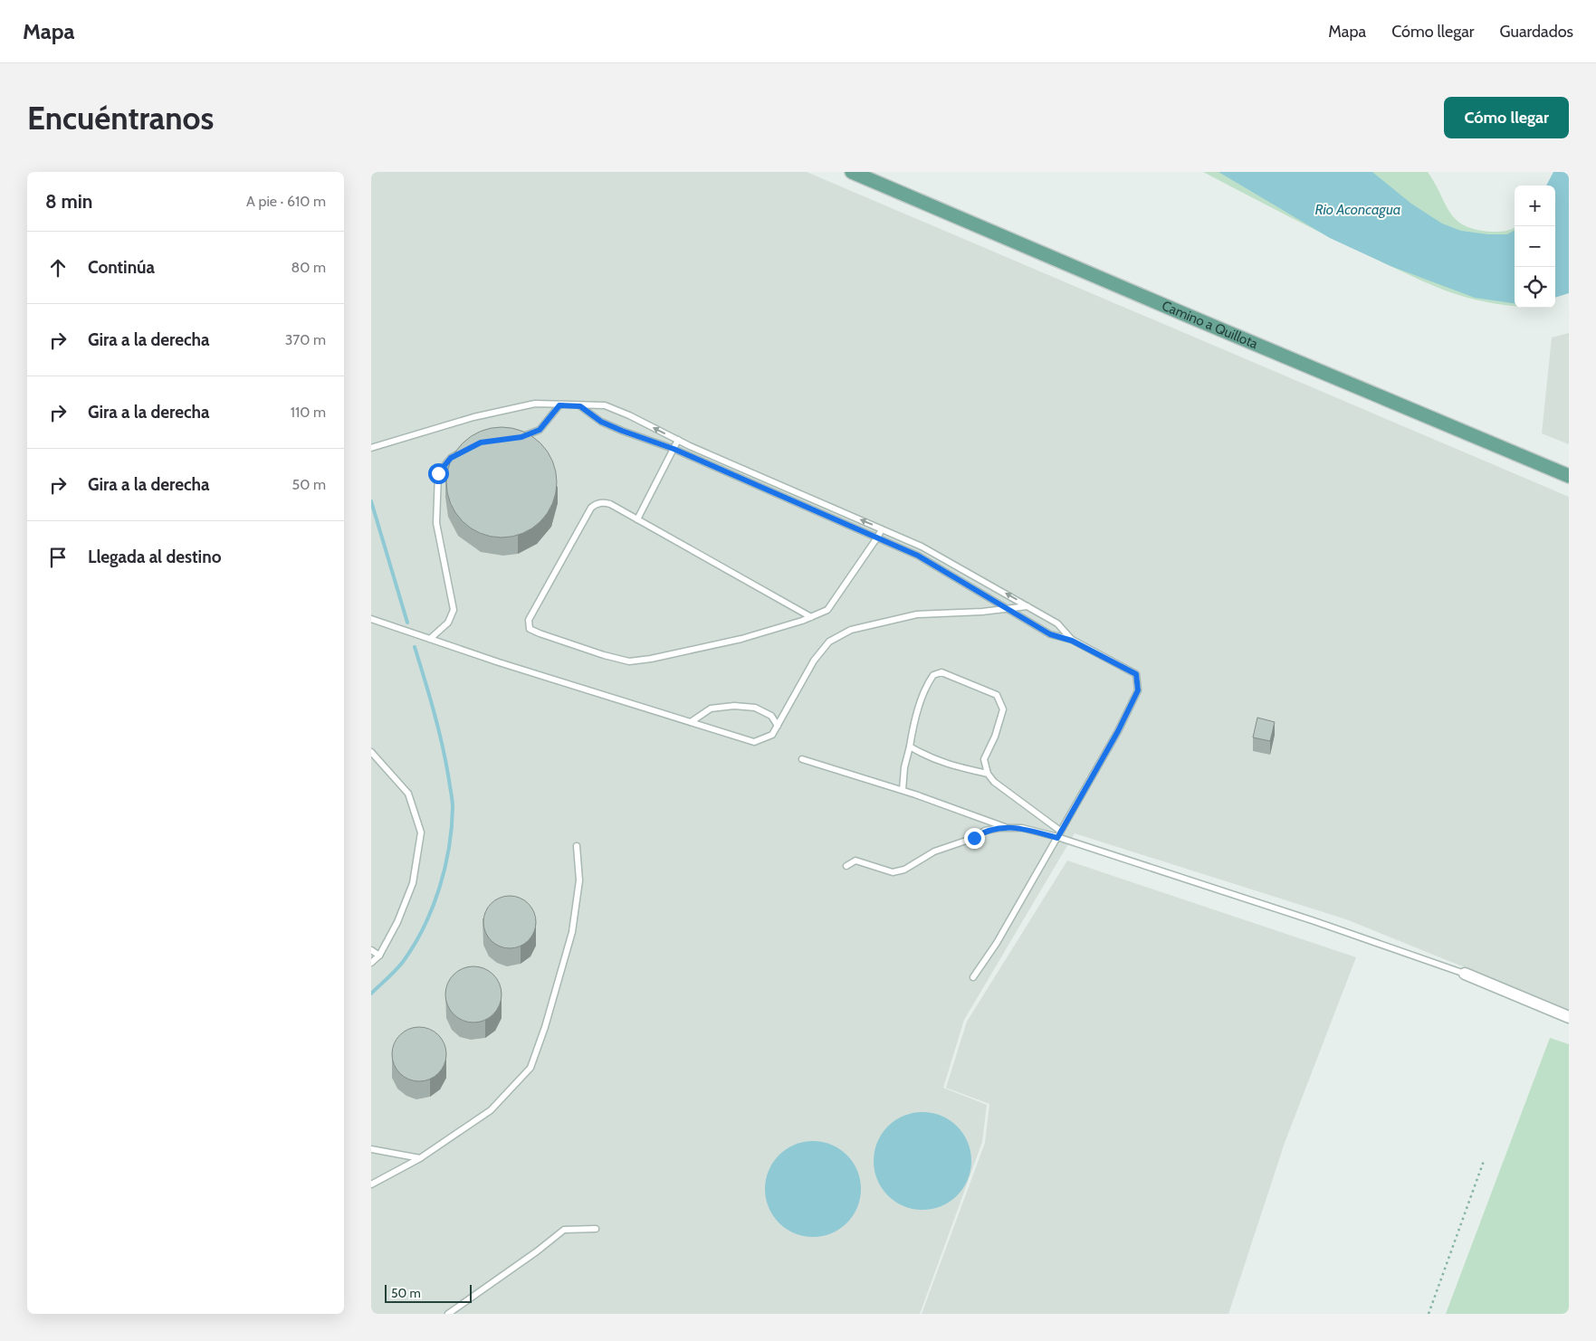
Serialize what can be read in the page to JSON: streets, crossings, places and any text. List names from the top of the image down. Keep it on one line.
{"streets":{"main road":["Camino a Quillota"]},"water":["Rio Aconcagua"],"scale_bar":"50 m","page":{"header":"Mapa","nav":["Mapa","Cómo llegar","Guardados"],"buttons":"Cómo llegar","title":"Encuéntranos","heading":["8 min","A pie · 610 m"],"map_buttons":["+","−"],"list":[["Continúa","80 m"],["Gira a la derecha","370 m"],["Gira a la derecha","110 m"],["Gira a la derecha","50 m"],"Llegada al destino"],"scale":"50 m"}}
